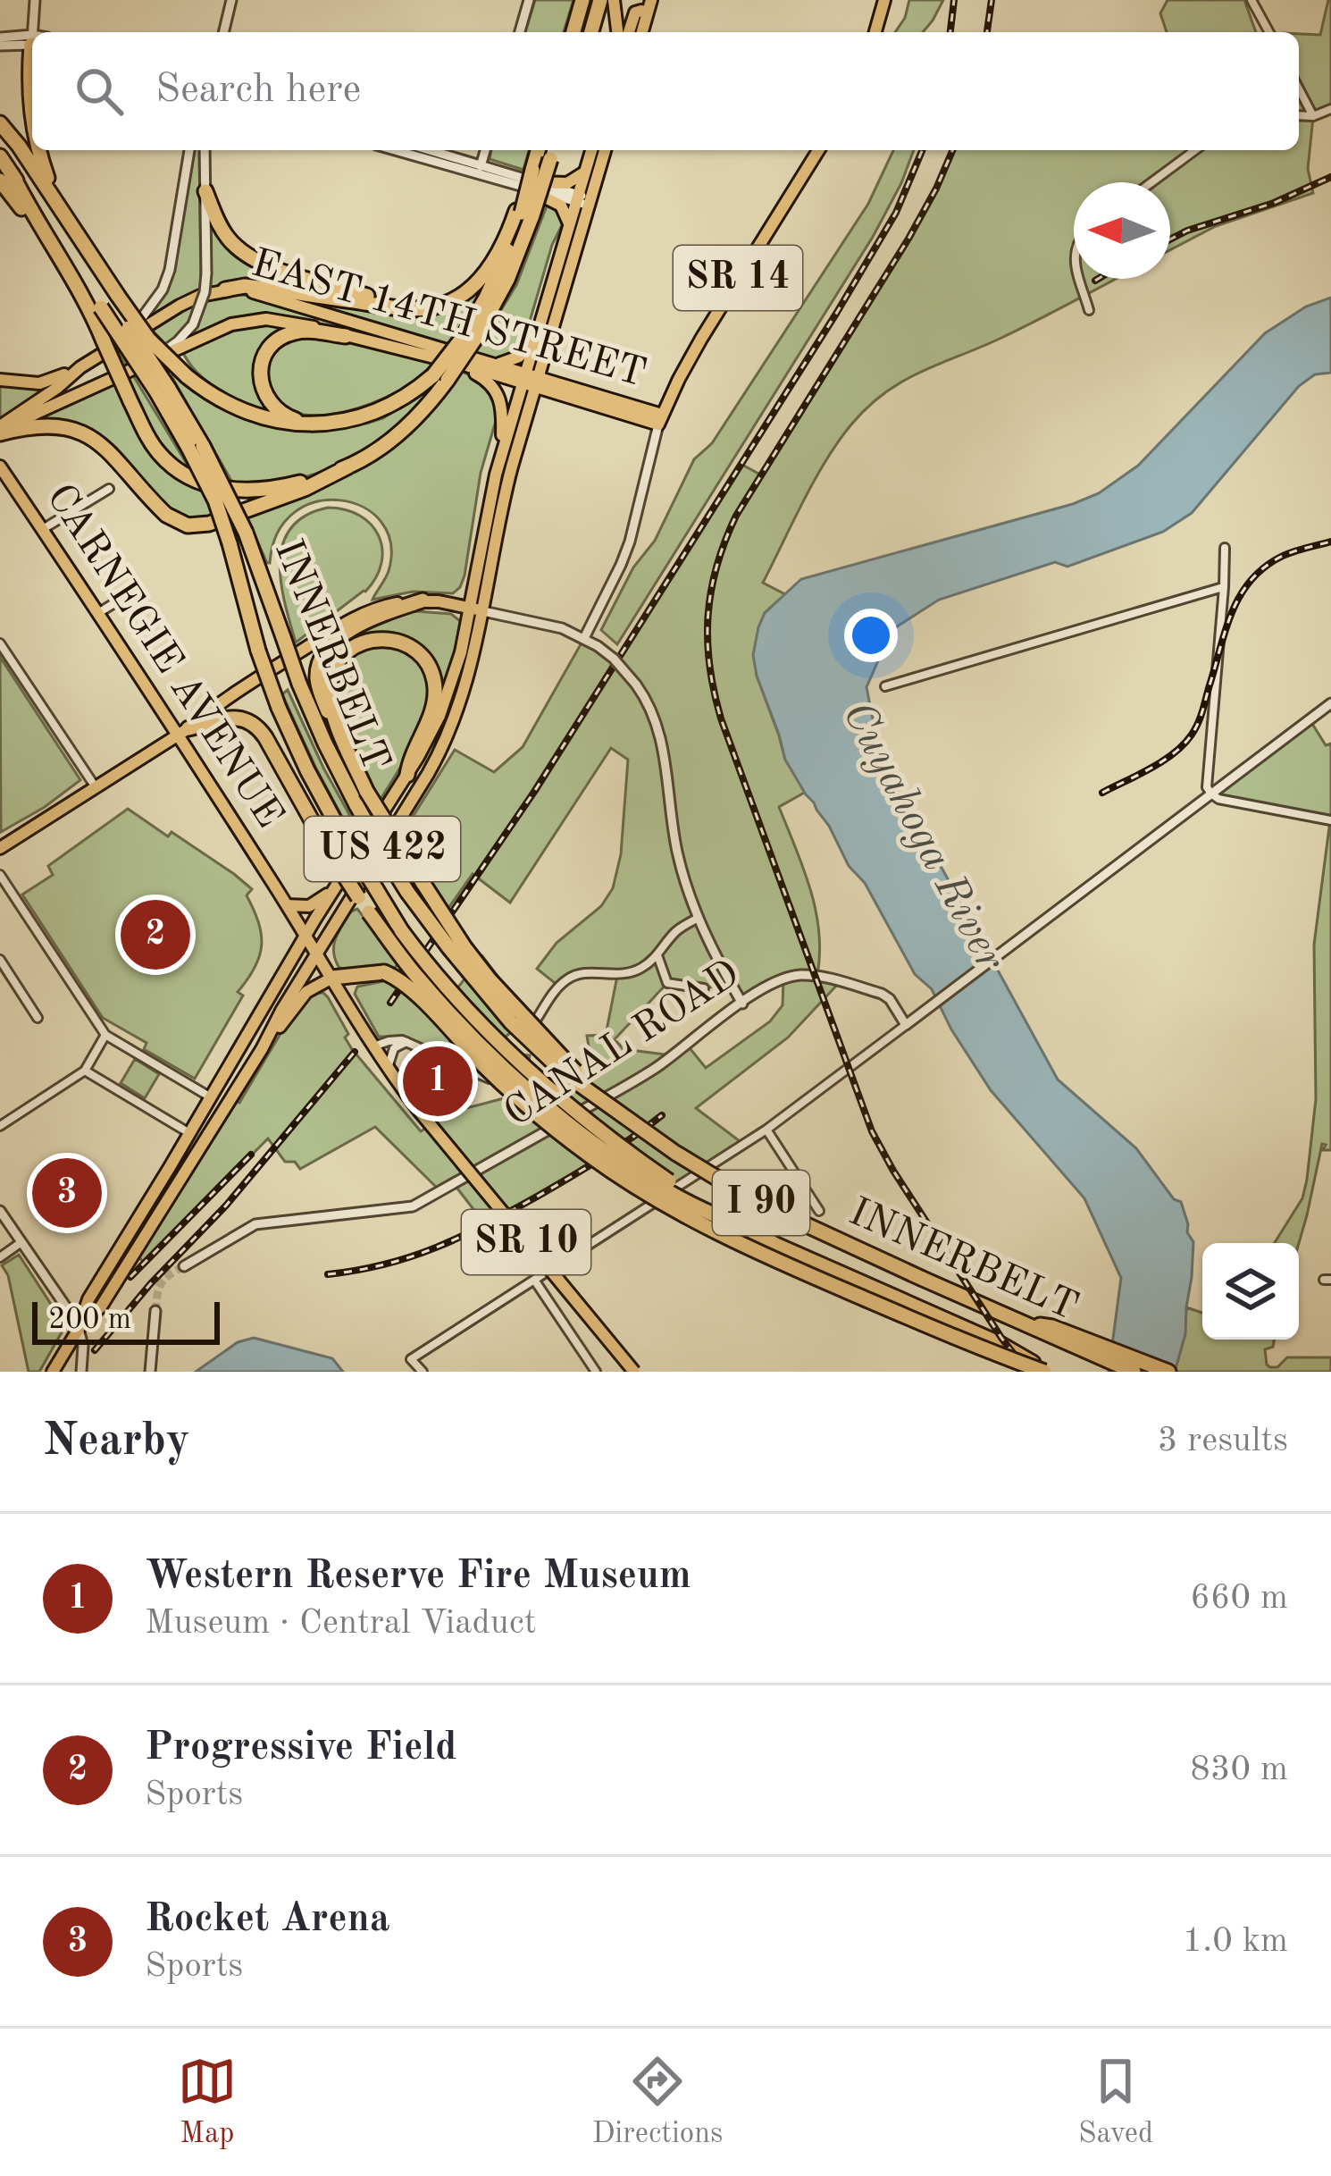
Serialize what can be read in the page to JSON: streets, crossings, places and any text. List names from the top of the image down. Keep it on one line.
{"streets":{"highway":["INNERBELT","I 90"],"main road":["SR 14","EAST 14TH STREET","CARNEGIE AVENUE","US 422","SR 10"],"street":["CANAL ROAD"]},"crossings":[["SR 14","EAST 14TH STREET"],["EAST 14TH STREET","US 422"],["CARNEGIE AVENUE","US 422"],["CARNEGIE AVENUE","SR 10"]],"water":["Cuyahoga River"],"scale_bar":"200 m","north":"left","page":{"search":"Search here","pins":["2","1","3"],"scale":"200 m","heading":["Nearby","3 results"],"list":[{"mark":"1","name":"Western Reserve Fire Museum","note":"Museum · Central Viaduct","value":"660 m"},{"mark":"2","name":"Progressive Field","note":"Sports","value":"830 m"},{"mark":"3","name":"Rocket Arena","note":"Sports","value":"1.0 km"}],"nav":["Map","Directions","Saved"]}}
